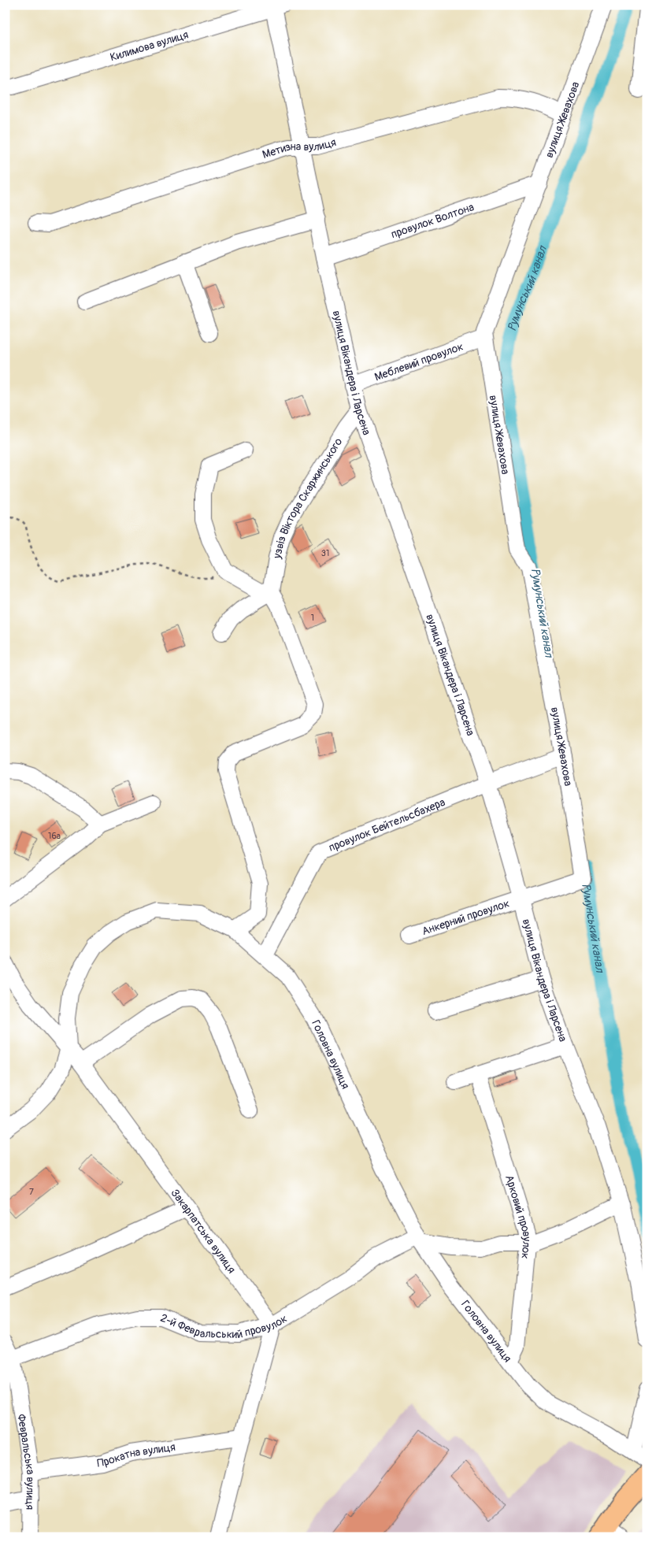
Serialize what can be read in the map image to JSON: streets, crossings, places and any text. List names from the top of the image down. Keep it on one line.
{"streets":{"street":["Килимова вулиця","вулиця Жевахова","Метизна вулиця","провулок Волтона","Меблевий провулок","вулиця Вікандера і Ларсена","узвіз Віктора Скаржинського","провулок Бейтельсбахера","Анкерний провулок","Головна вулиця","Арковий провулок","Закарпатська вулиця","2-й Февральський провулок","Прокатна вулиця","Февральська вулиця"]},"crossings":[["Килимова вулиця","вулиця Вікандера і Ларсена"],["вулиця Жевахова","Метизна вулиця"],["вулиця Жевахова","провулок Волтона"],["вулиця Жевахова","Меблевий провулок"],["вулиця Жевахова","провулок Бейтельсбахера"],["вулиця Жевахова","Анкерний провулок"],["Метизна вулиця","вулиця Вікандера і Ларсена"],["провулок Волтона","вулиця Вікандера і Ларсена"],["Меблевий провулок","вулиця Вікандера і Ларсена"],["вулиця Вікандера і Ларсена","узвіз Віктора Скаржинського"],["вулиця Вікандера і Ларсена","провулок Бейтельсбахера"],["вулиця Вікандера і Ларсена","Анкерний провулок"],["провулок Бейтельсбахера","Головна вулиця"],["Головна вулиця","Арковий провулок"],["Головна вулиця","Закарпатська вулиця"],["Головна вулиця","2-й Февральський провулок"],["Закарпатська вулиця","2-й Февральський провулок"],["2-й Февральський провулок","Февральська вулиця"],["Прокатна вулиця","Февральська вулиця"]],"water":["Румунський канал"],"house_numbers":["31","1","16а","7"]}
